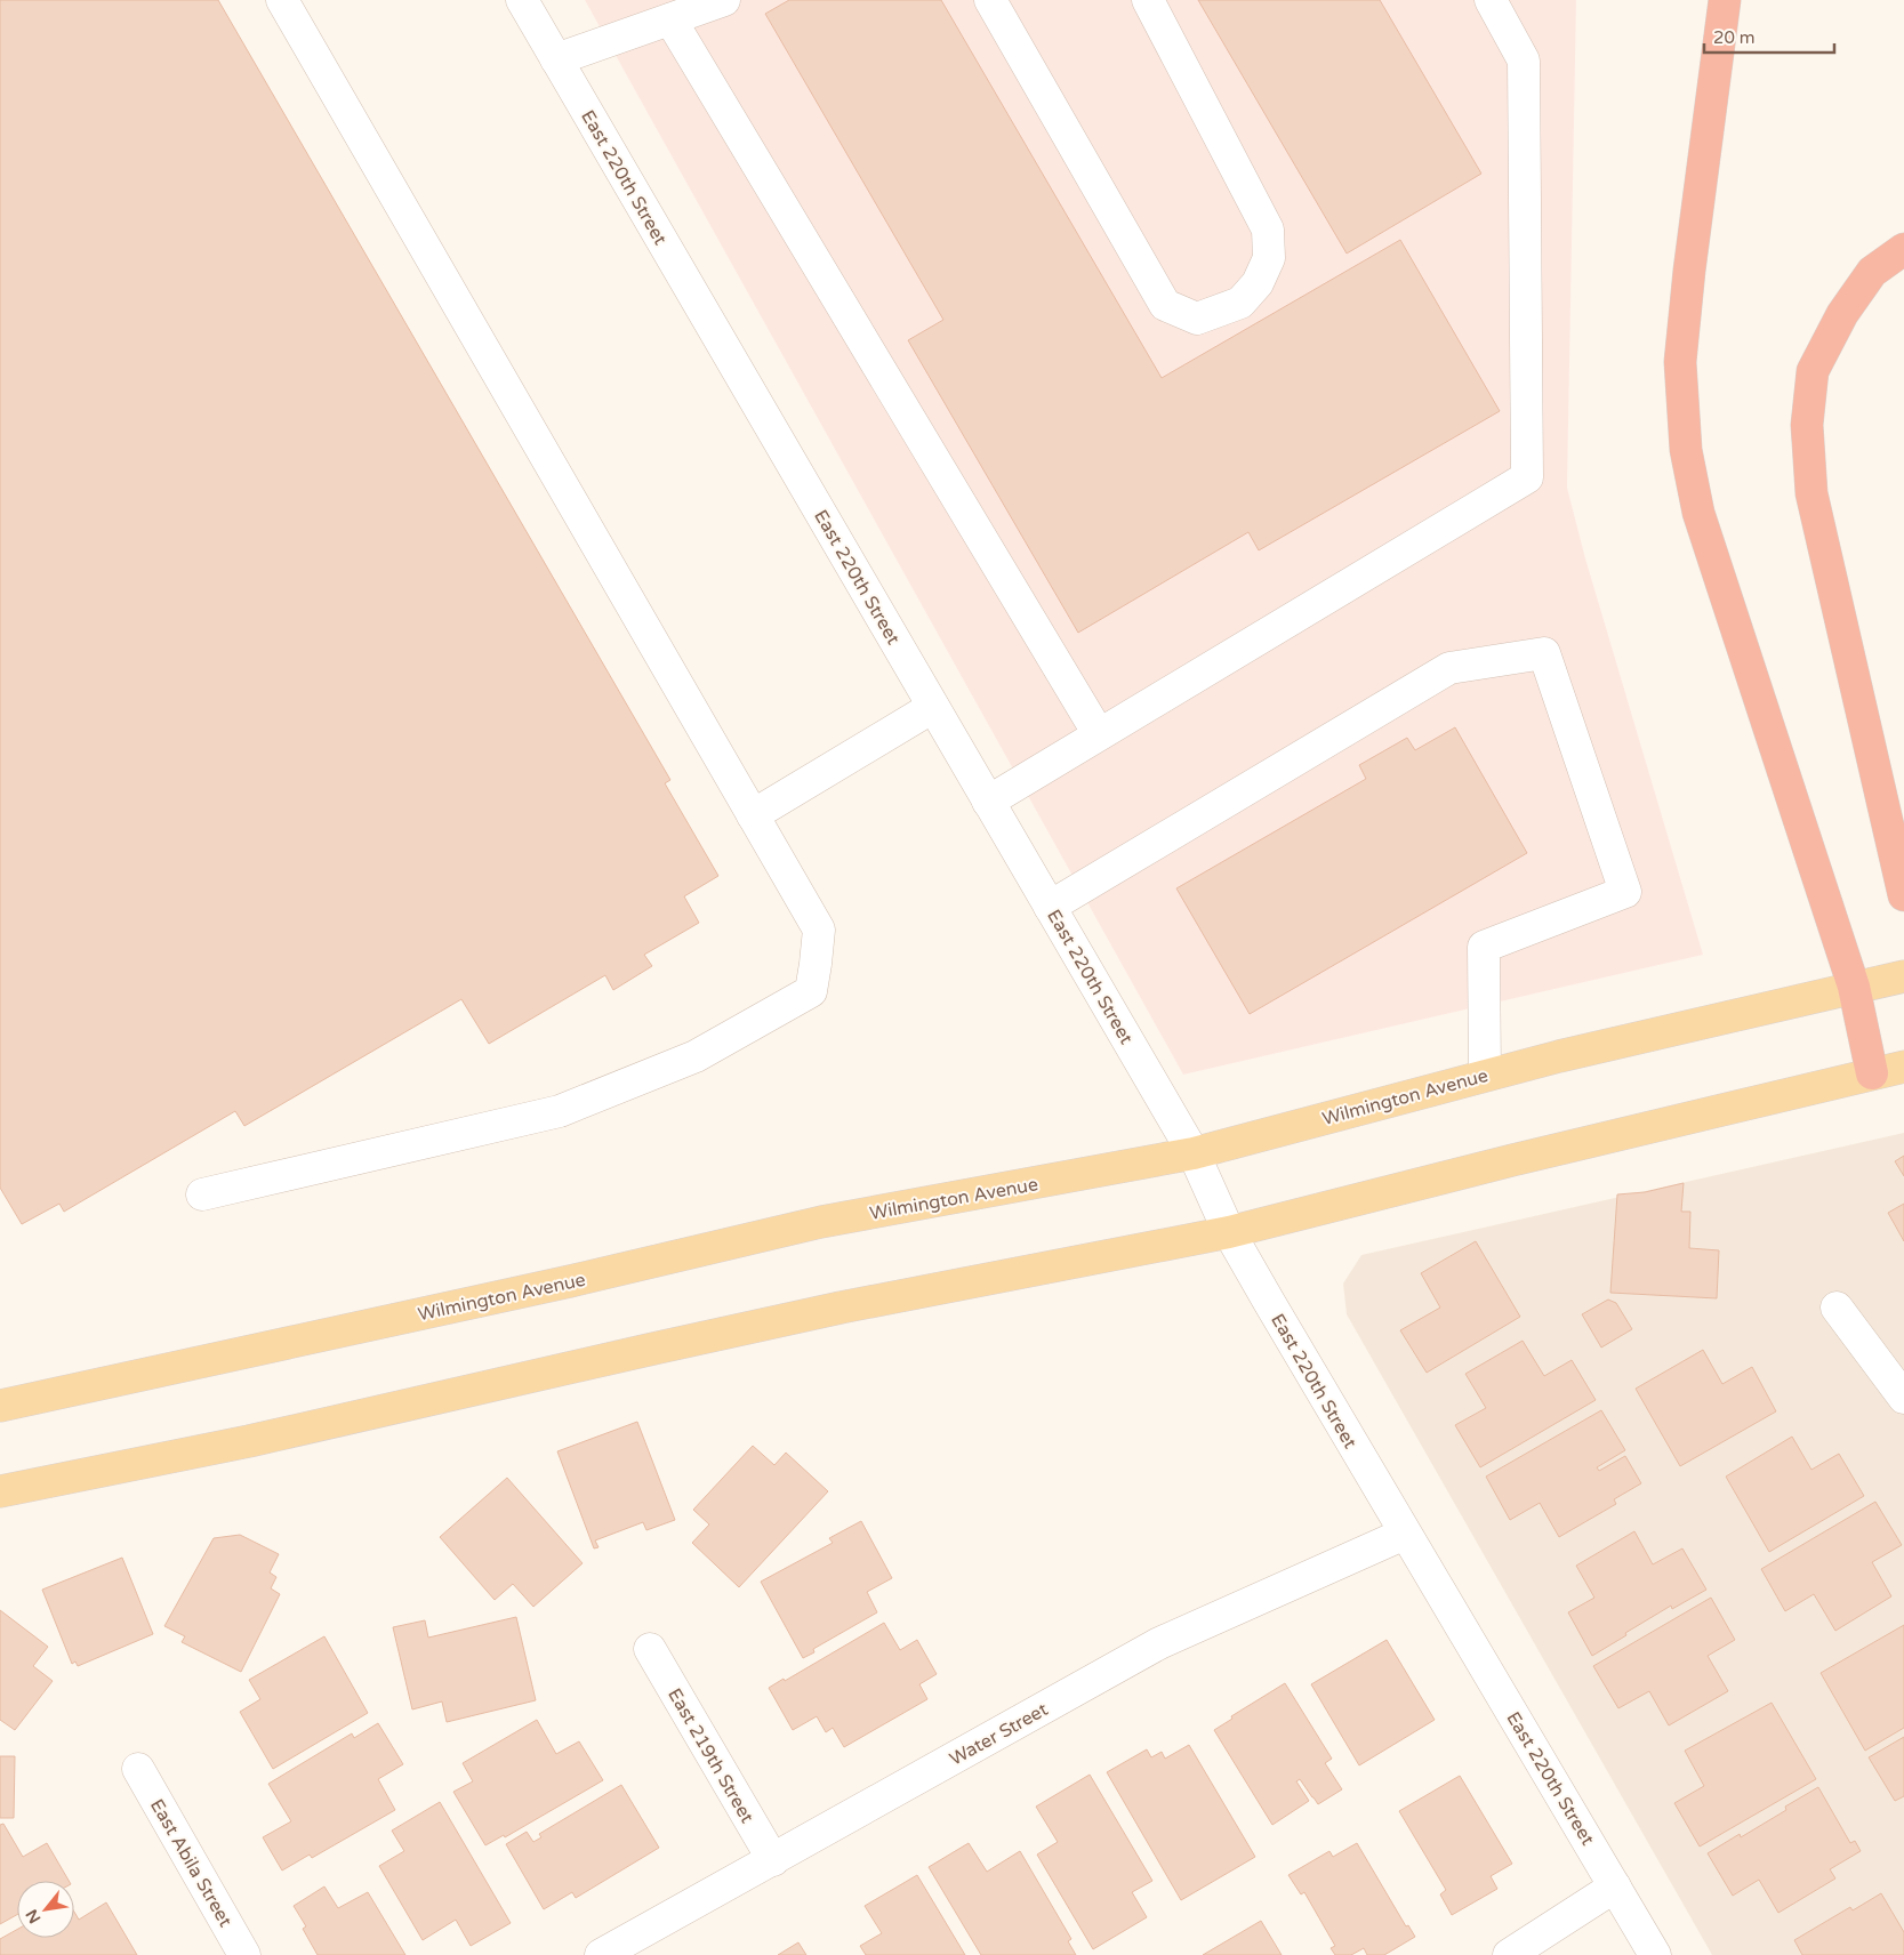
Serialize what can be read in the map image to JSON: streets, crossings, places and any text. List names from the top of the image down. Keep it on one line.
{"streets":{"main road":["Wilmington Avenue"],"street":["East 220th Street","Water Street","East 219th Street","East Abila Street"]},"crossings":[["East 220th Street","Wilmington Avenue"],["East 220th Street","Water Street"],["Water Street","East 219th Street"]],"scale_bar":"20 m","north":"bottom left"}
